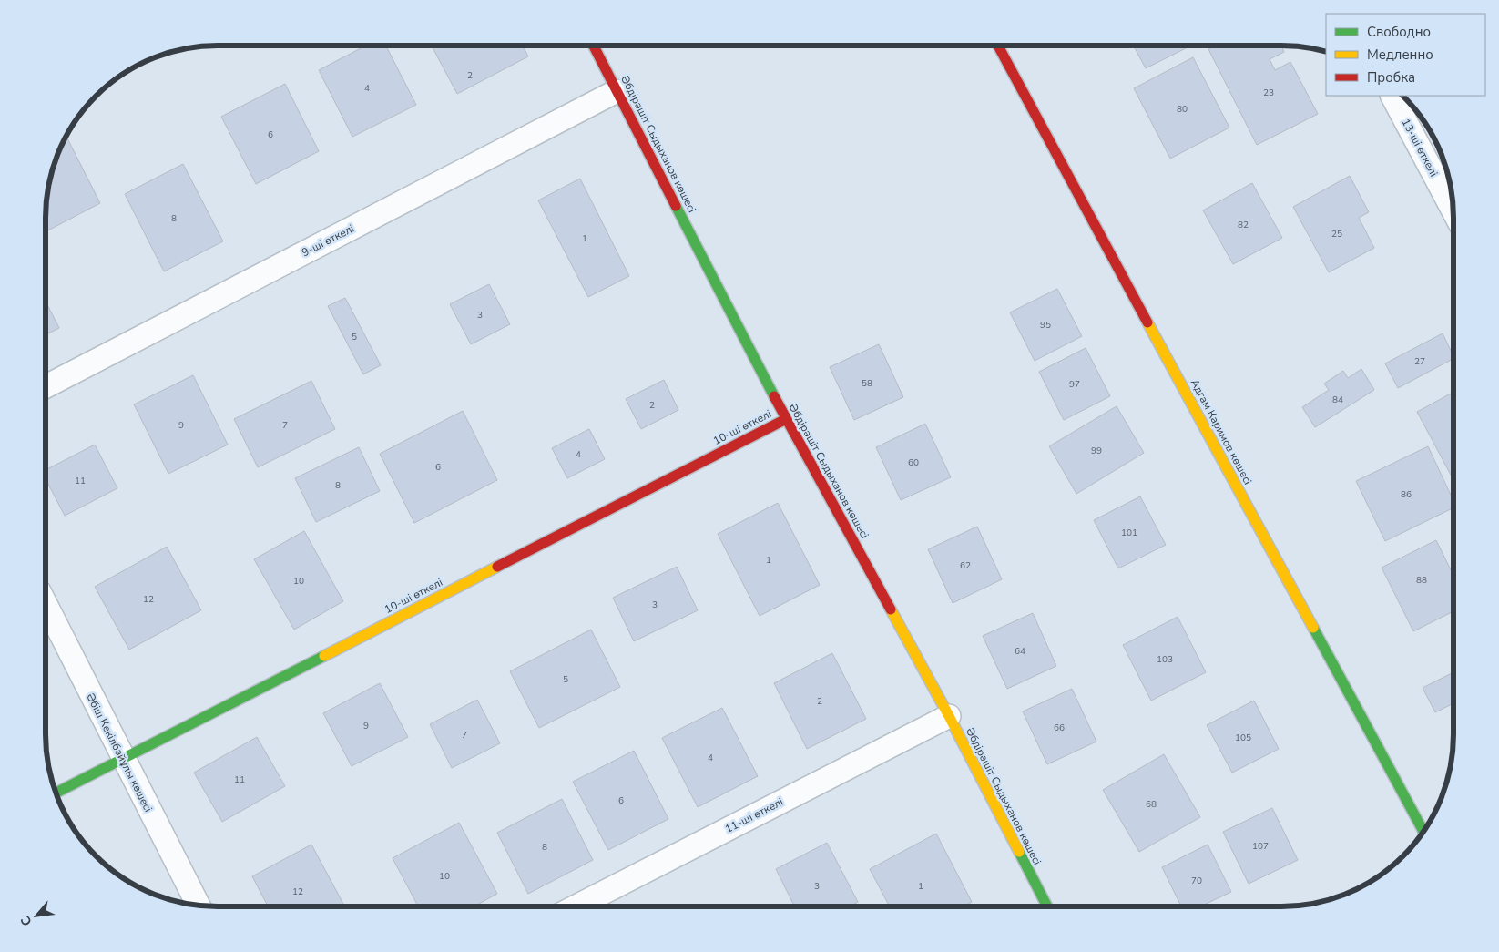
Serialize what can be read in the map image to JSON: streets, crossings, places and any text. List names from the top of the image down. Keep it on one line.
{"streets":{"street":["Әбдірәшіт Сыдыханов көшесі","13-ші өткелі","9-ші өткелі","10-ші өткелі","Адгам Каримов көшесі","Әбіш Кекілбайұлы көшесі","11-ші өткелі"]},"crossings":[["Әбдірәшіт Сыдыханов көшесі","9-ші өткелі"],["Әбдірәшіт Сыдыханов көшесі","10-ші өткелі"],["Әбдірәшіт Сыдыханов көшесі","11-ші өткелі"],["10-ші өткелі","Әбіш Кекілбайұлы көшесі"]],"house_numbers":["2","4","23","80","6","8","82","25","1","3","95","5","27","58","97","84","2","9","7","99","4","60","6","11","8","86","101","1","62","88","10","12","3","64","103","5","2","9","66","7","105","4","11","6","68","107","8","10","70","3","1","12"],"legend":["Свободно","Медленно","Пробка"],"north":"bottom left"}
